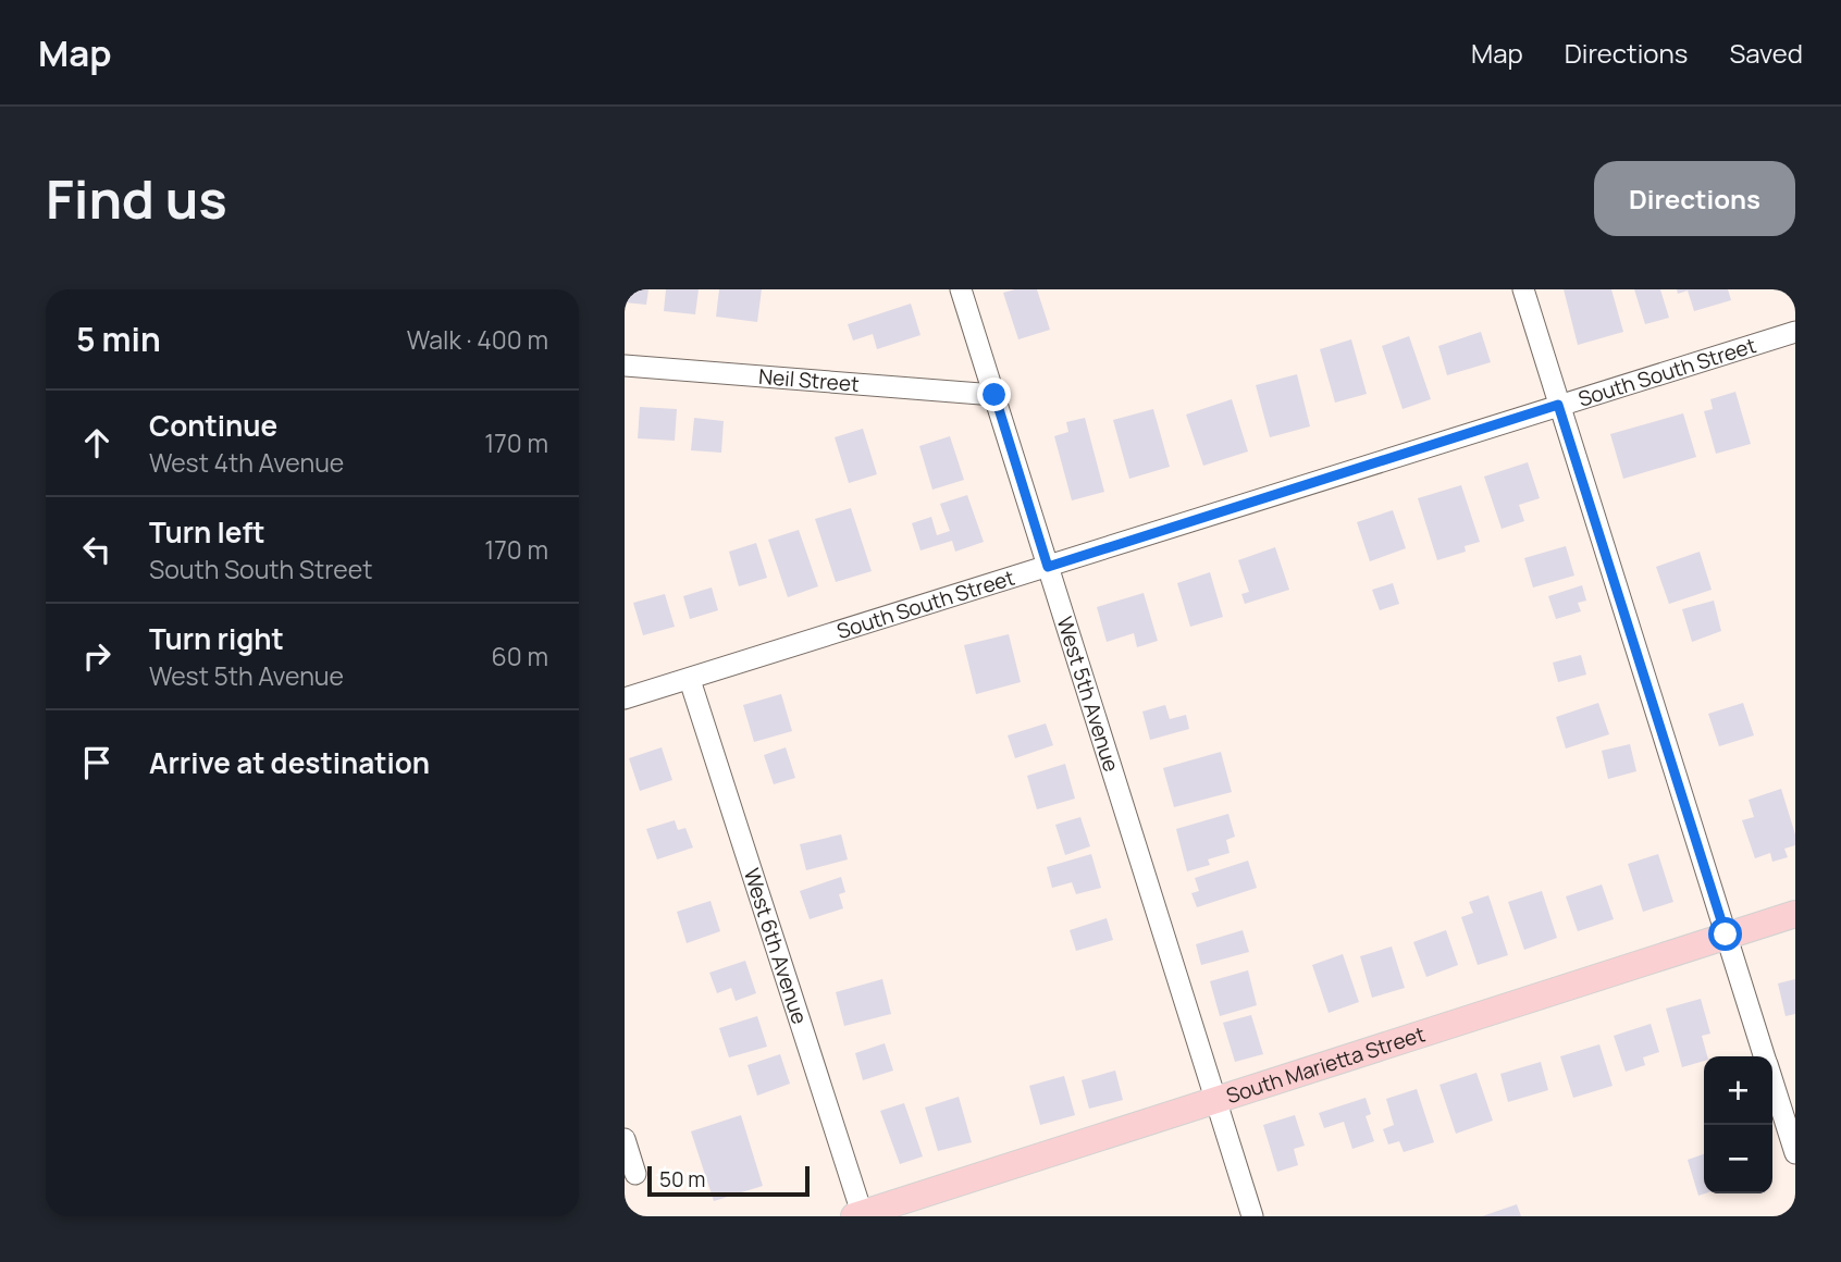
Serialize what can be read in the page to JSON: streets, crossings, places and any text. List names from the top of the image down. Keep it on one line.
{"streets":{"main road":["South Marietta Street"],"street":["South South Street","Neil Street","West 5th Avenue","West 6th Avenue"]},"crossings":[["South South Street","West 5th Avenue"],["South South Street","West 6th Avenue"],["Neil Street","West 5th Avenue"],["West 5th Avenue","South Marietta Street"],["West 6th Avenue","South Marietta Street"]],"scale_bar":"50 m","page":{"header":"Map","nav":["Map","Directions","Saved"],"buttons":"Directions","title":"Find us","heading":["5 min","Walk · 400 m"],"list":[["Continue","West 4th Avenue","170 m"],["Turn left","South South Street","170 m"],["Turn right","West 5th Avenue","60 m"],"Arrive at destination"],"map_buttons":["+","−"],"scale":"50 m"}}
